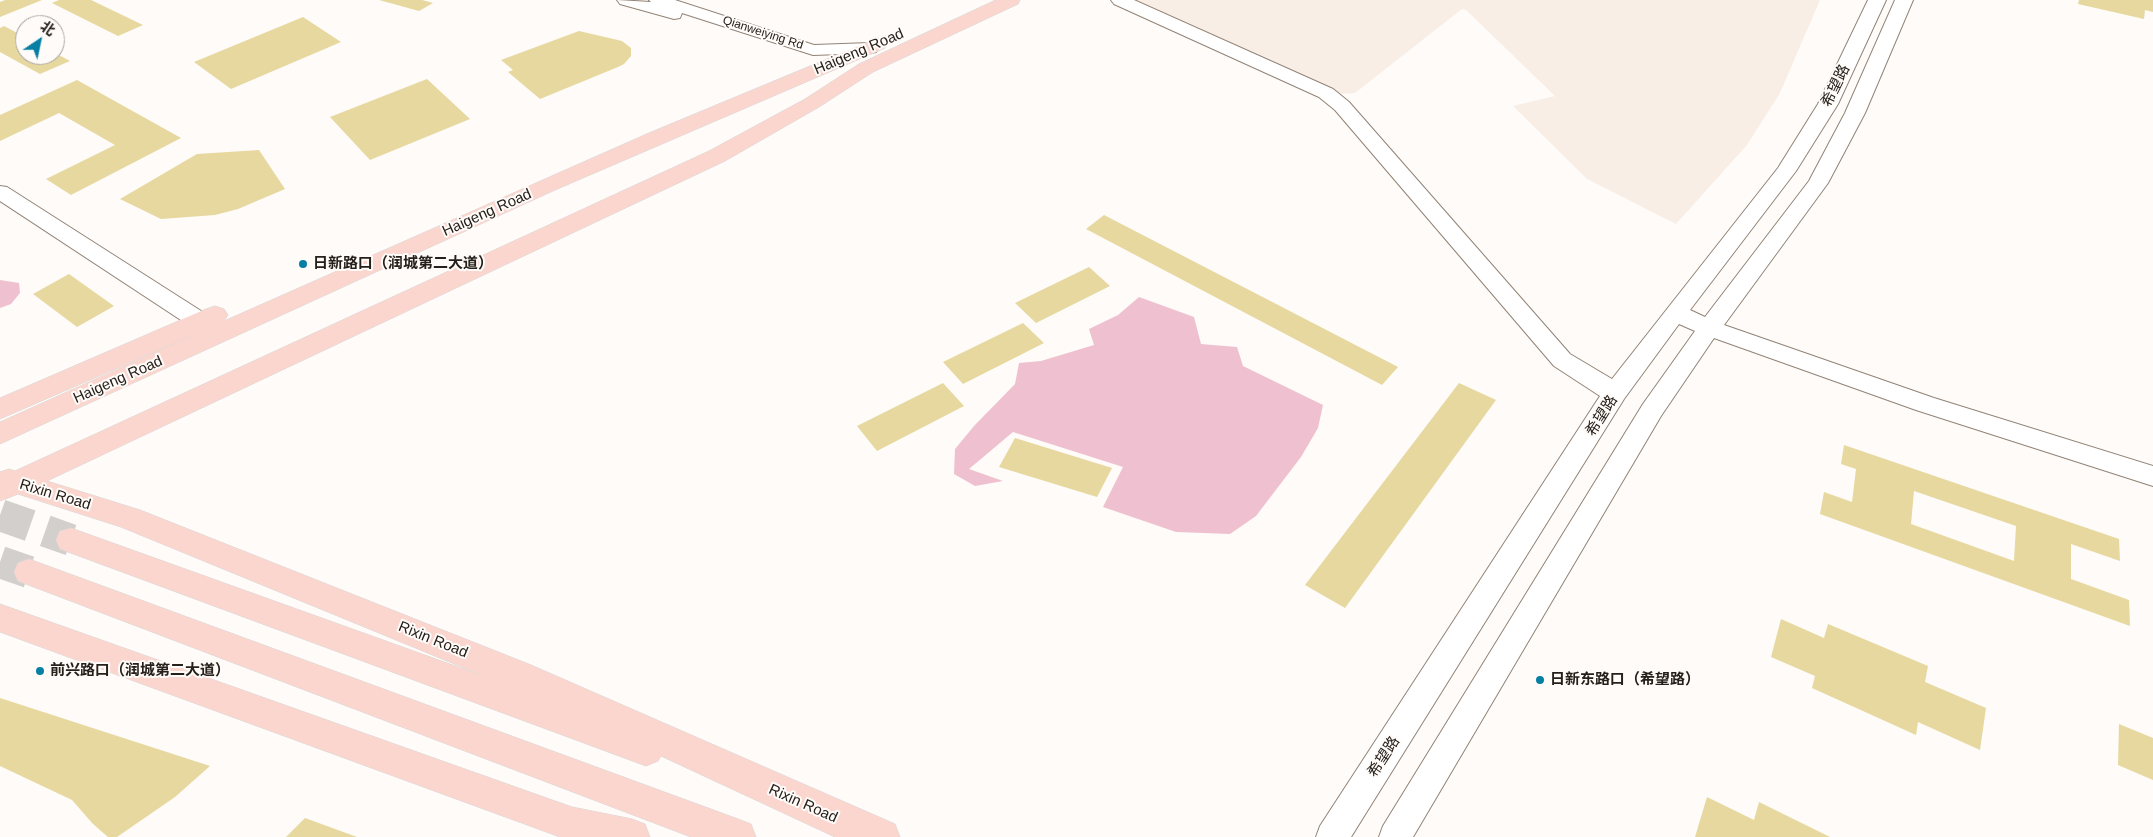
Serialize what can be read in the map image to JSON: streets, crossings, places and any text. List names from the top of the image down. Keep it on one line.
{"streets":{"main road":["Haigeng Road","Rixin Road"],"street":["Qianweiying Rd","希望路"]},"crossings":[["Qianweiying Rd","Haigeng Road"],["Haigeng Road","Rixin Road"]],"places":["日新路口（润城第二大道）","前兴路口（润城第二大道）","日新东路口（希望路）"],"north":"top right"}
